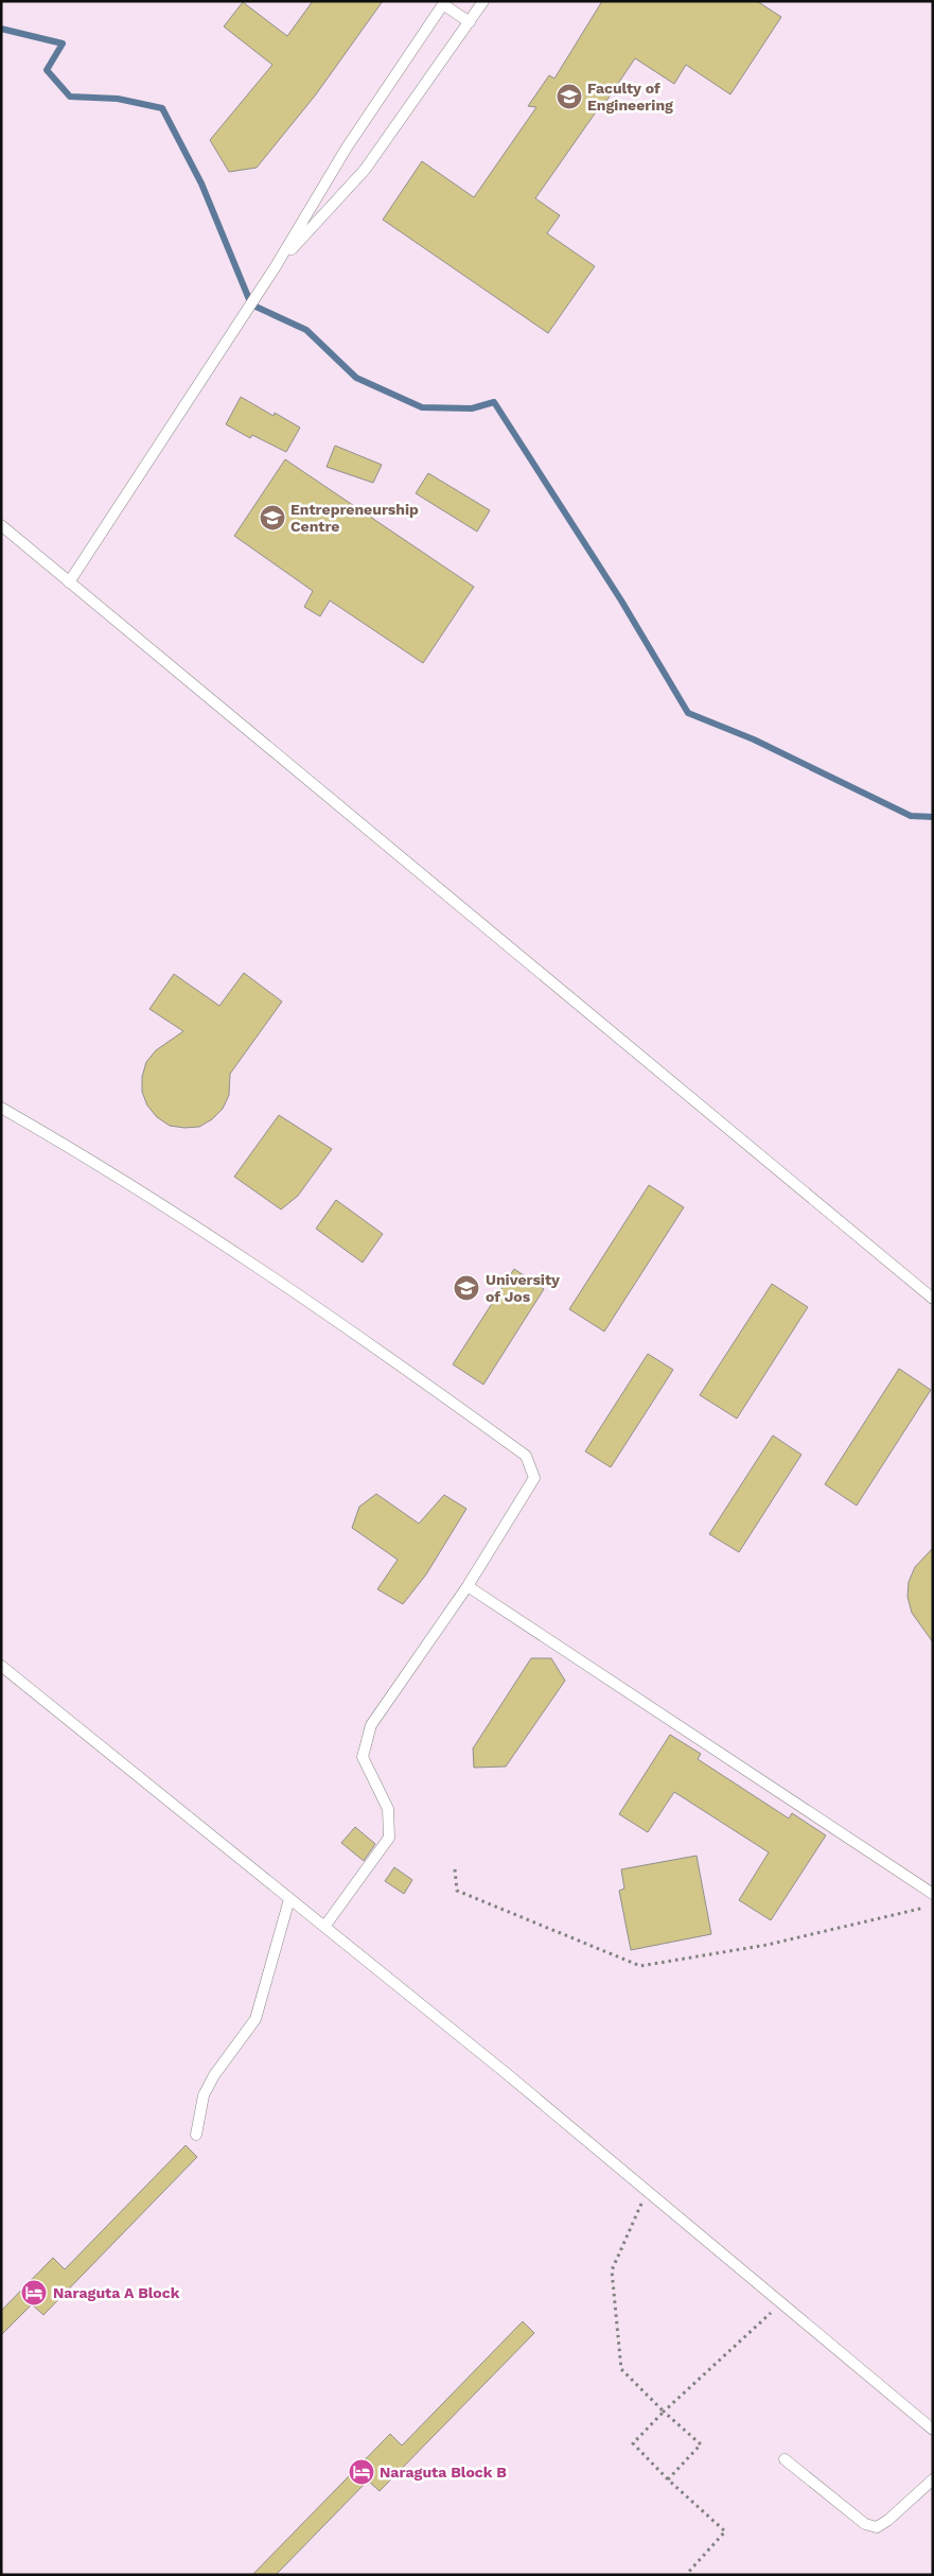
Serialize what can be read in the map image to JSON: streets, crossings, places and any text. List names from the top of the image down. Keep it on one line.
{"places":{"school or university":["Faculty of Engineering","Entrepreneurship Centre","University of Jos"],"hotel":["Naraguta A Block","Naraguta Block B"]}}
